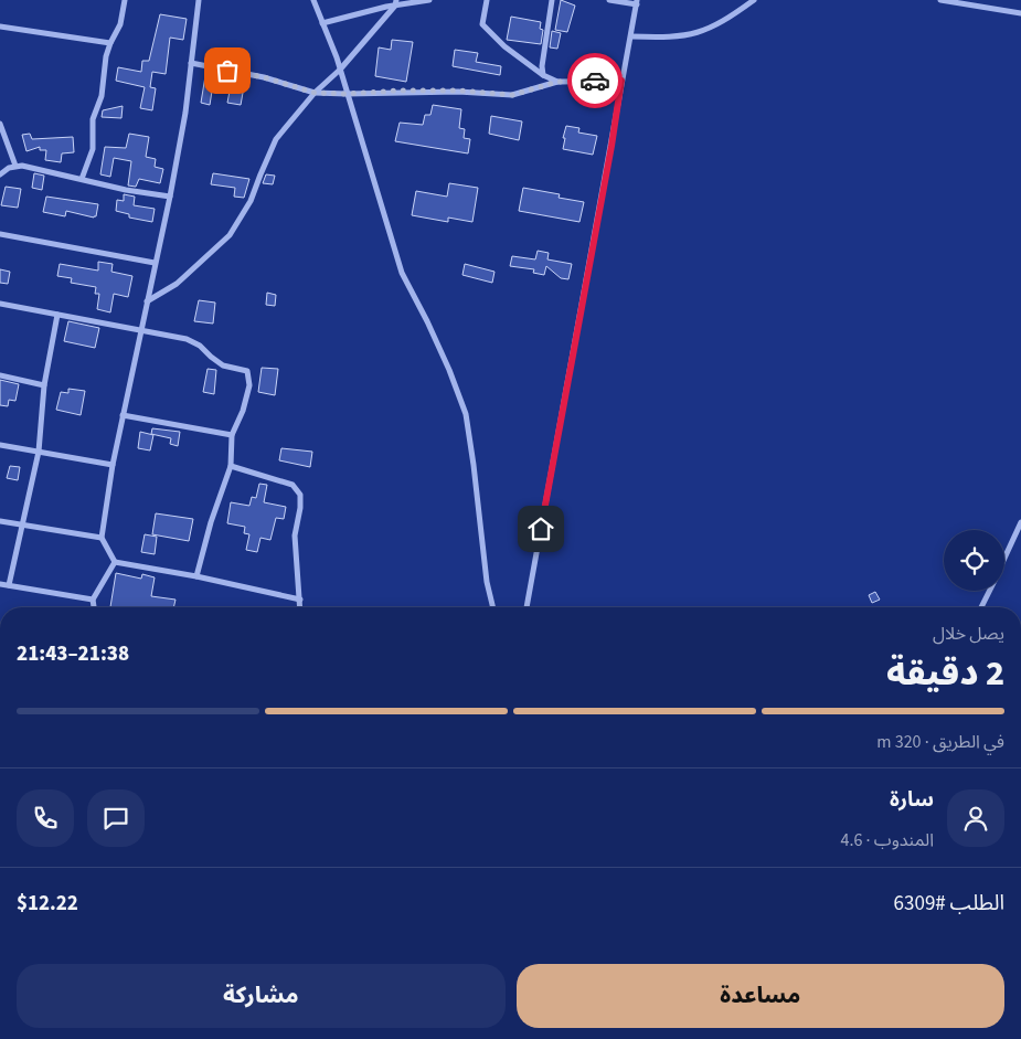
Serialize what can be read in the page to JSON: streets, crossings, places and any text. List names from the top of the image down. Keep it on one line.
{"page":{"heading":["2 دقيقة","يصل خلال","21:38–21:43"],"panel":["سارة","المندوب · 4.6","الطلب #6309","$12.22"],"bar":"في الطريق · 320 m","buttons":["مساعدة","مشاركة"]}}
